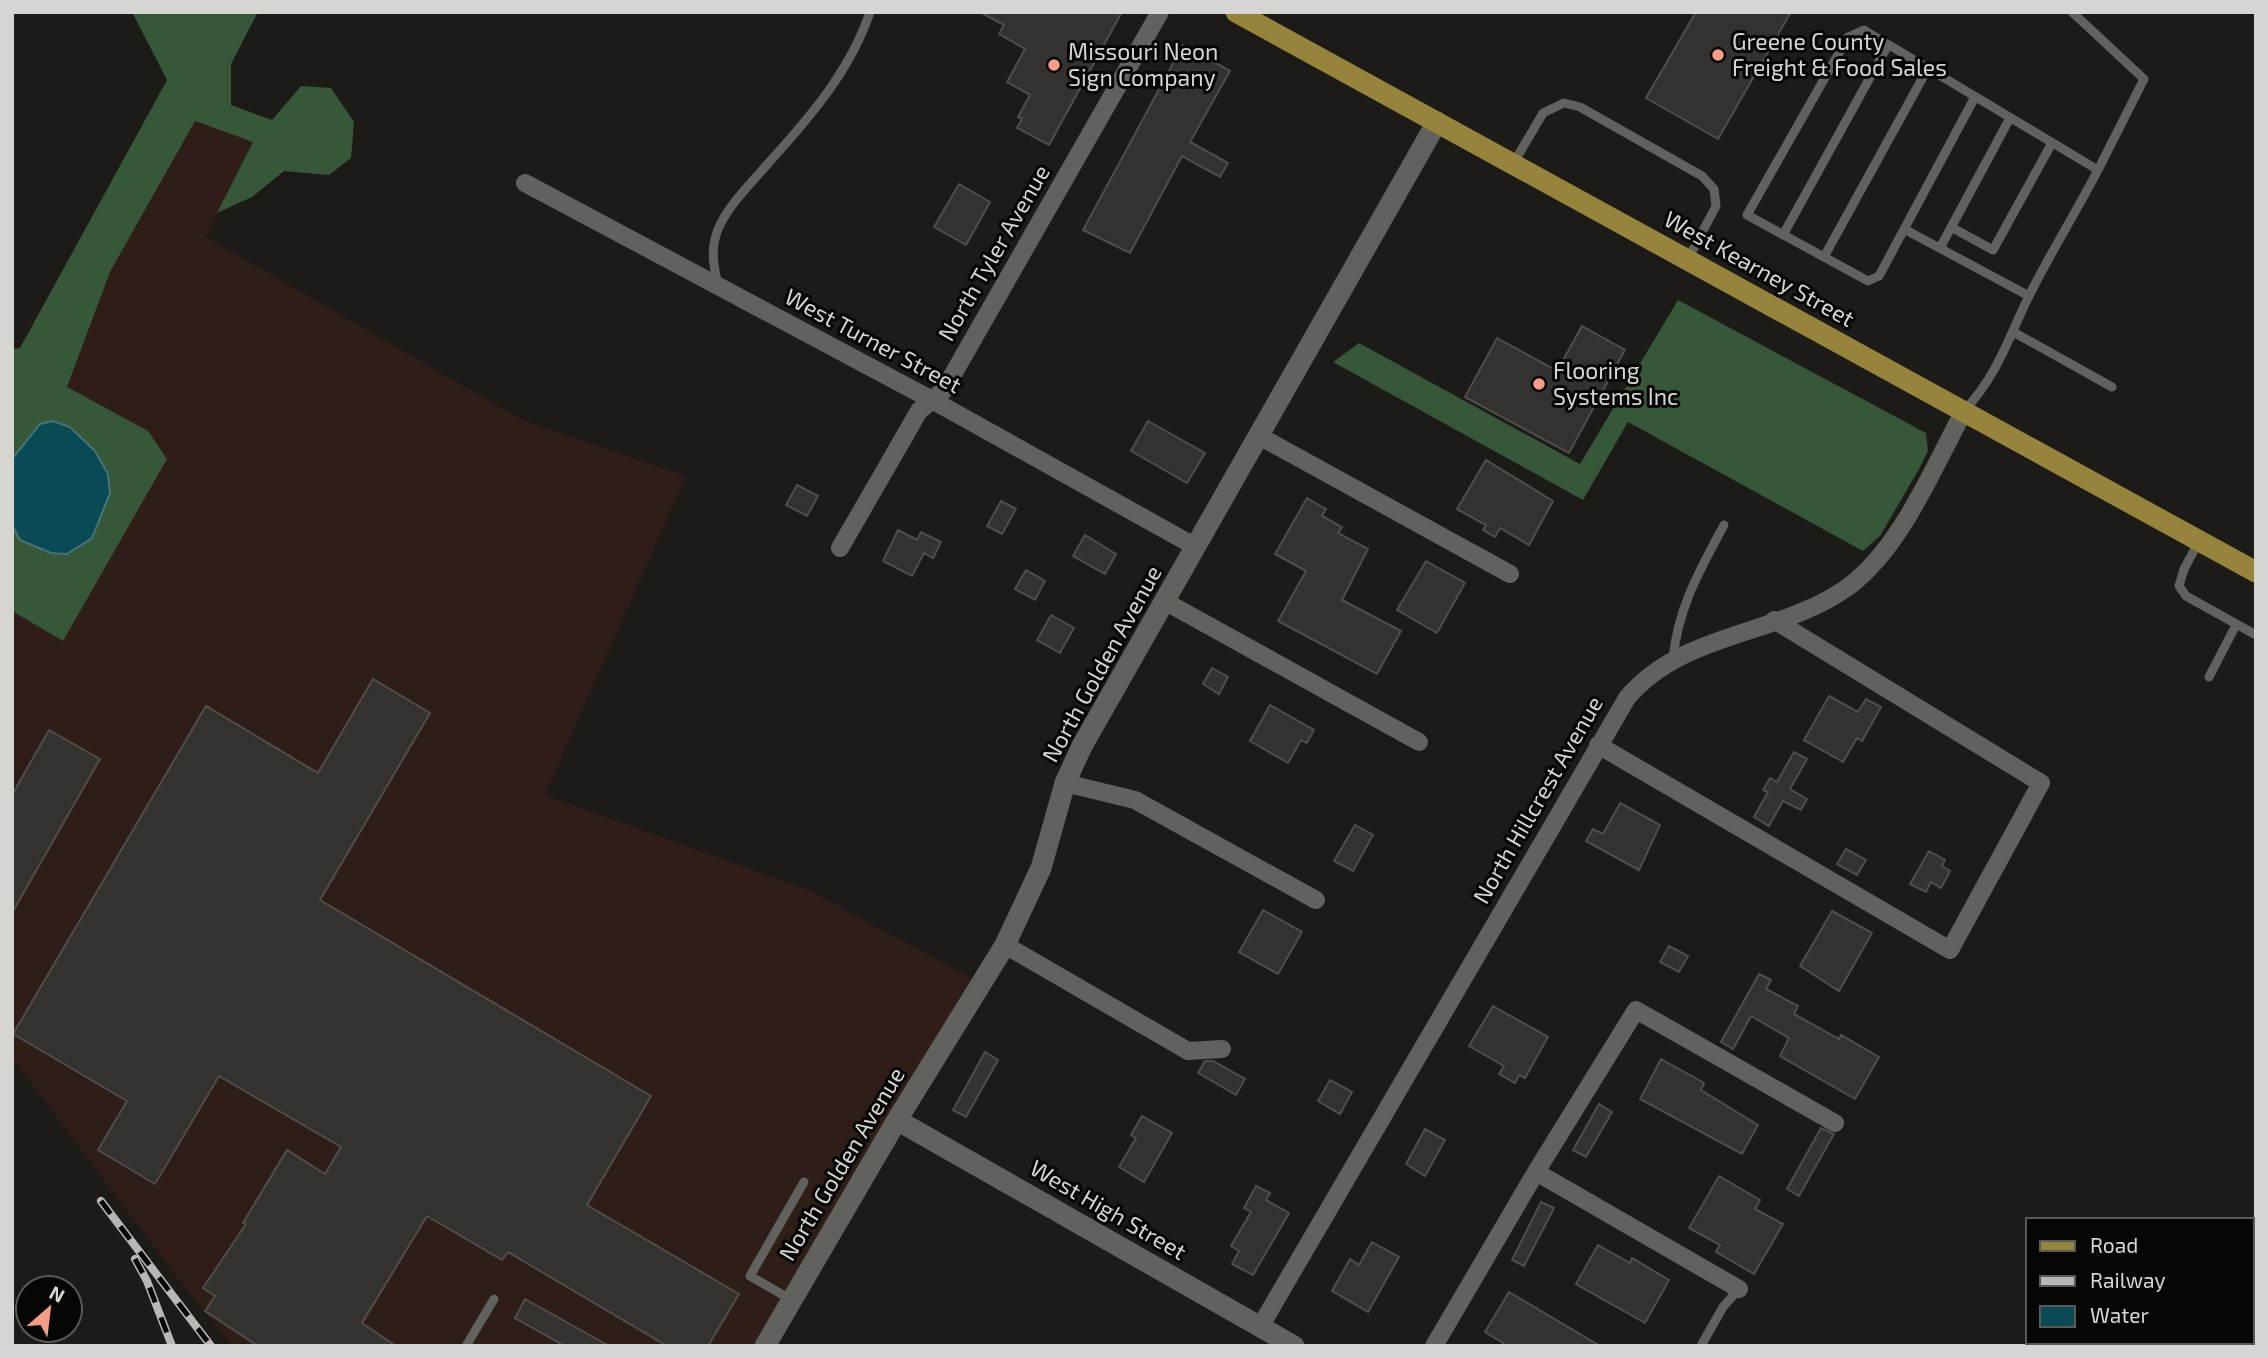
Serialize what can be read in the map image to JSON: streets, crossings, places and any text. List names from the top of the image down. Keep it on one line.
{"streets":{"main road":["West Kearney Street"],"street":["North Tyler Avenue","West Turner Street","North Golden Avenue","North Hillcrest Avenue","West High Street"]},"crossings":[["North Tyler Avenue","West Turner Street"],["West Kearney Street","North Golden Avenue"],["West Kearney Street","North Hillcrest Avenue"],["West Turner Street","North Golden Avenue"],["North Golden Avenue","West High Street"],["North Hillcrest Avenue","West High Street"]],"places":["Greene County Freight & Food Sales","Missouri Neon Sign Company","Flooring Systems Inc"],"legend":["Road","Railway","Water"],"north":"top right"}
